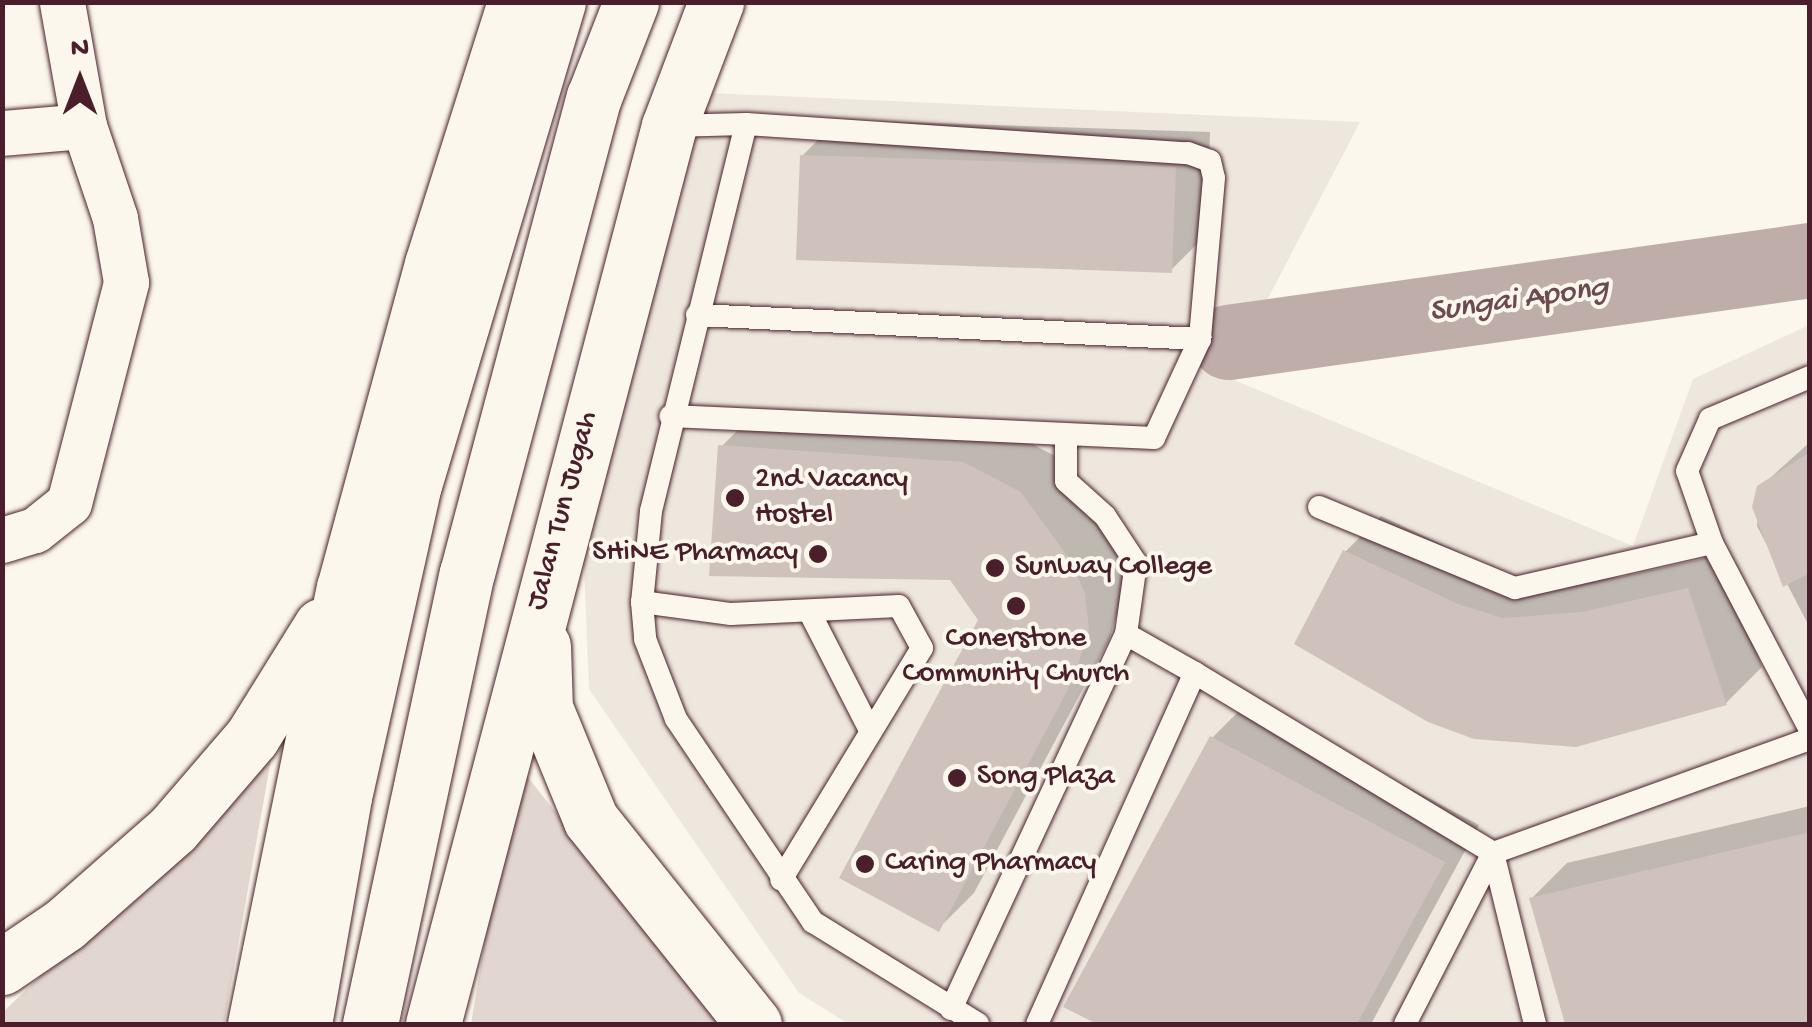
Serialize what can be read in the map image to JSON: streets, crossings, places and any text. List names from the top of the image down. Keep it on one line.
{"streets":{"highway":["Jalan Tun Jugah"]},"water":["Sungai Apong"],"places":["2nd Vacancy Hostel","SHiNE Pharmacy","Sunway College","Conerstone Community Church","Song Plaza","Caring Pharmacy"],"north":"top"}
